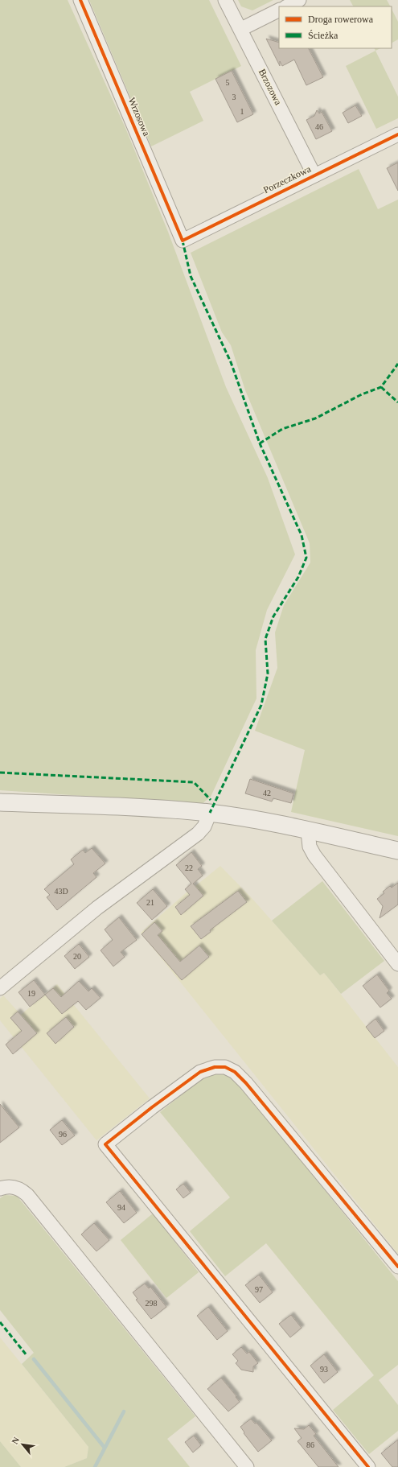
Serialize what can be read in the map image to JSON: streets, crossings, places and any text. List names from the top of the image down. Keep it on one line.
{"streets":{"street":["Brzozowa","Wrzosowa","Porzeczkowa"]},"crossings":[["Brzozowa","Porzeczkowa"],["Wrzosowa","Porzeczkowa"]],"house_numbers":["5","3","1","46","42","22","43D","21","20","19","96","94","97","298","93","86"],"legend":["Droga rowerowa","Ścieżka"],"north":"top left"}
